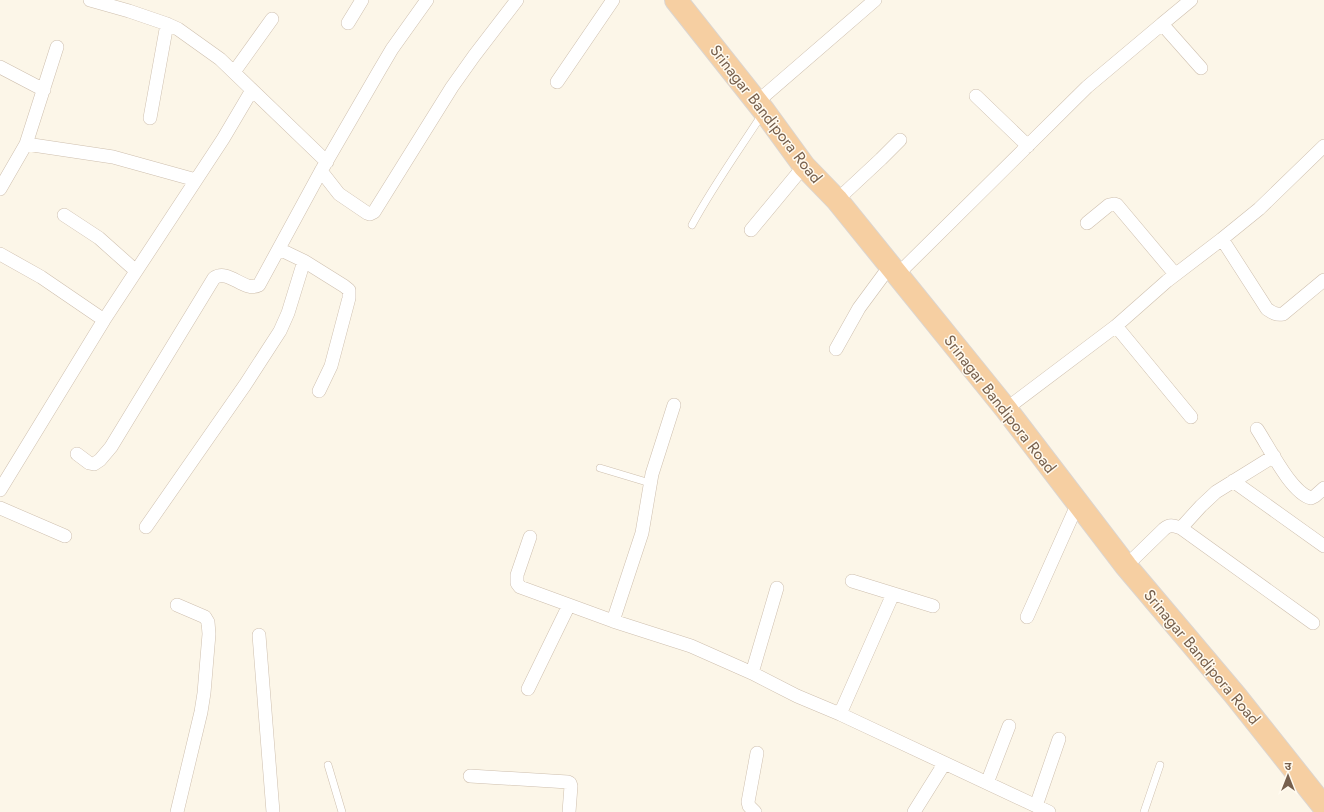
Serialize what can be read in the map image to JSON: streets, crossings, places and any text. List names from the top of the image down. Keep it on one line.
{"streets":{"highway":["Srinagar Bandipora Road"]},"north":"top"}
